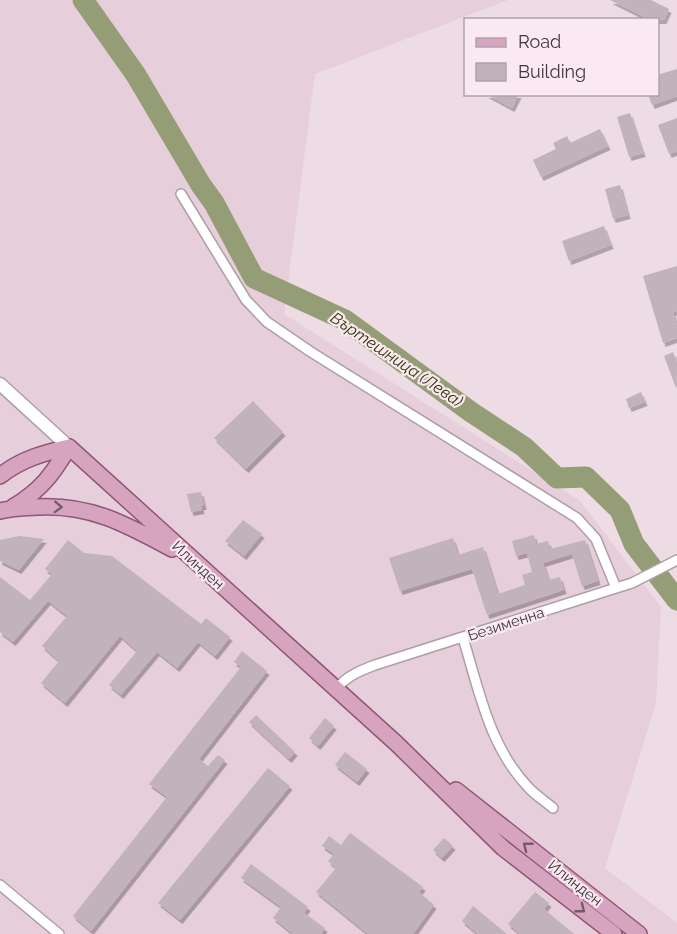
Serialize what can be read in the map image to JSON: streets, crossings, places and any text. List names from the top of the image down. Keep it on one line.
{"streets":{"main road":["Илинден"],"street":["Безименна"]},"crossings":[["Илинден","Безименна"]],"water":["Въртешница (Лева)"],"legend":["Road","Building"]}
